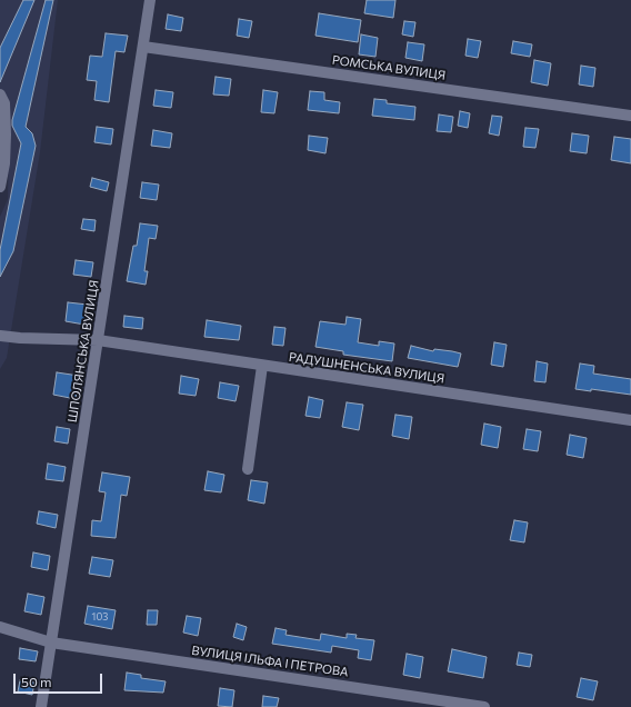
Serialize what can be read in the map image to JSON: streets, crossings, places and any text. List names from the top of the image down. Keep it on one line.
{"streets":{"street":["РОМСЬКА ВУЛИЦЯ","ШПОЛЯНСЬКА ВУЛИЦЯ","РАДУШНЕНСЬКА ВУЛИЦЯ","ВУЛИЦЯ ІЛЬФА І ПЕТРОВА"]},"crossings":[["РОМСЬКА ВУЛИЦЯ","ШПОЛЯНСЬКА ВУЛИЦЯ"],["ШПОЛЯНСЬКА ВУЛИЦЯ","РАДУШНЕНСЬКА ВУЛИЦЯ"],["ШПОЛЯНСЬКА ВУЛИЦЯ","ВУЛИЦЯ ІЛЬФА І ПЕТРОВА"]],"house_numbers":["103"],"scale_bar":"50 m"}
